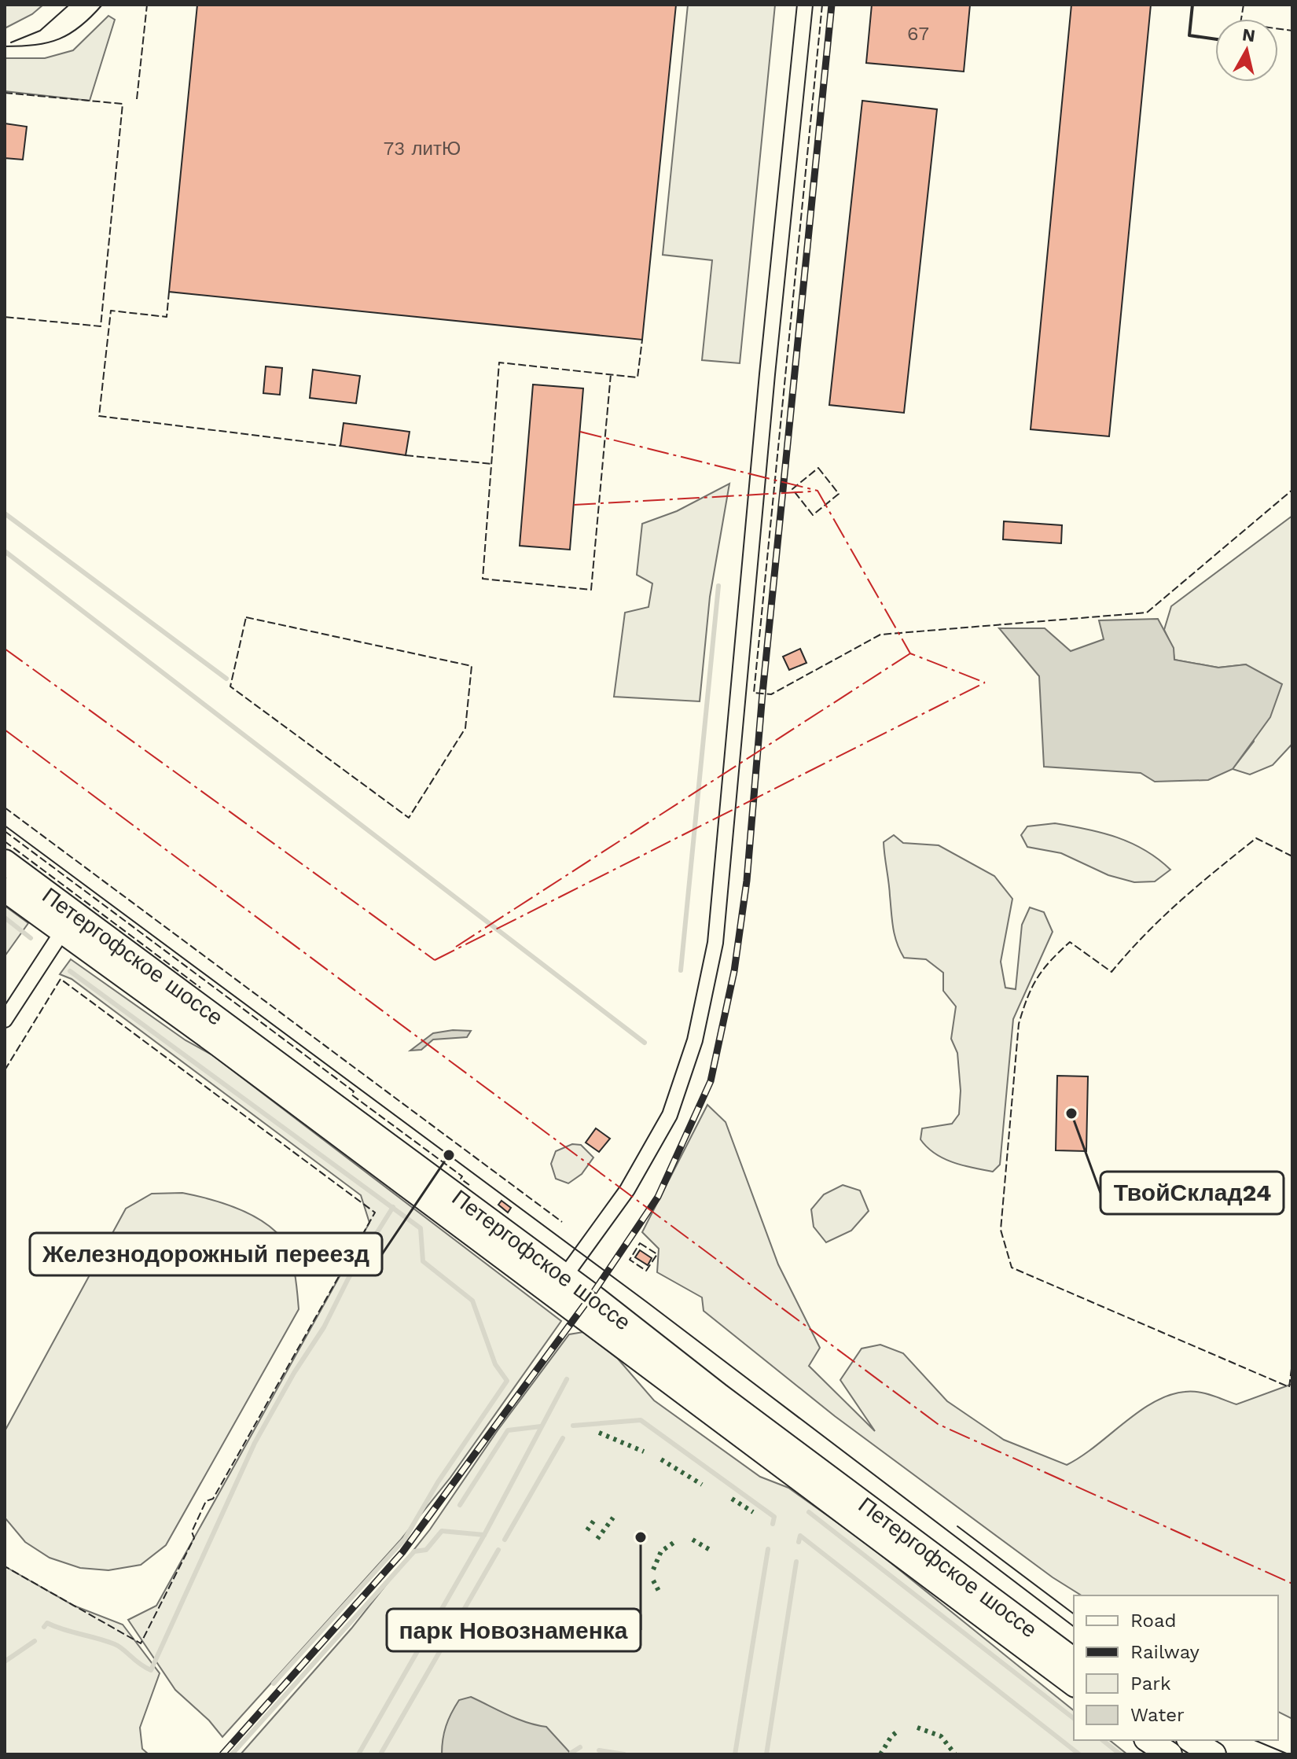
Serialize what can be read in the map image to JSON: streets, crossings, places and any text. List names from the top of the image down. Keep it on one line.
{"streets":{"main road":["Петергофское шоссе"]},"places":["ТвойСклад24","Железнодорожный переезд","парк Новознаменка"],"house_numbers":["67","73 литЮ"],"legend":["Road","Railway","Park","Water"],"north":"top"}
